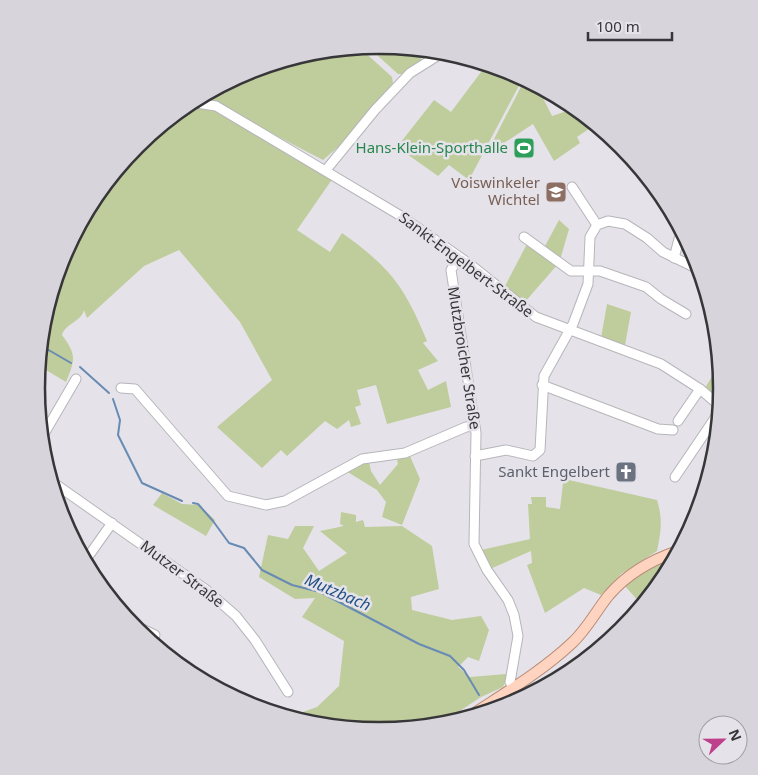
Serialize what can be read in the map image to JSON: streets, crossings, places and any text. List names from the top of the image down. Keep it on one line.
{"streets":{"street":["Sankt-Engelbert-Straße","Mutzbroicher Straße","Mutzer Straße"]},"crossings":[["Sankt-Engelbert-Straße","Mutzbroicher Straße"]],"water":["Mutzbach"],"places":{"sports":["Hans-Klein-Sporthalle"],"school or university":["Voiswinkeler Wichtel"],"church":["Sankt Engelbert"]},"scale_bar":"100 m","north":"right"}
